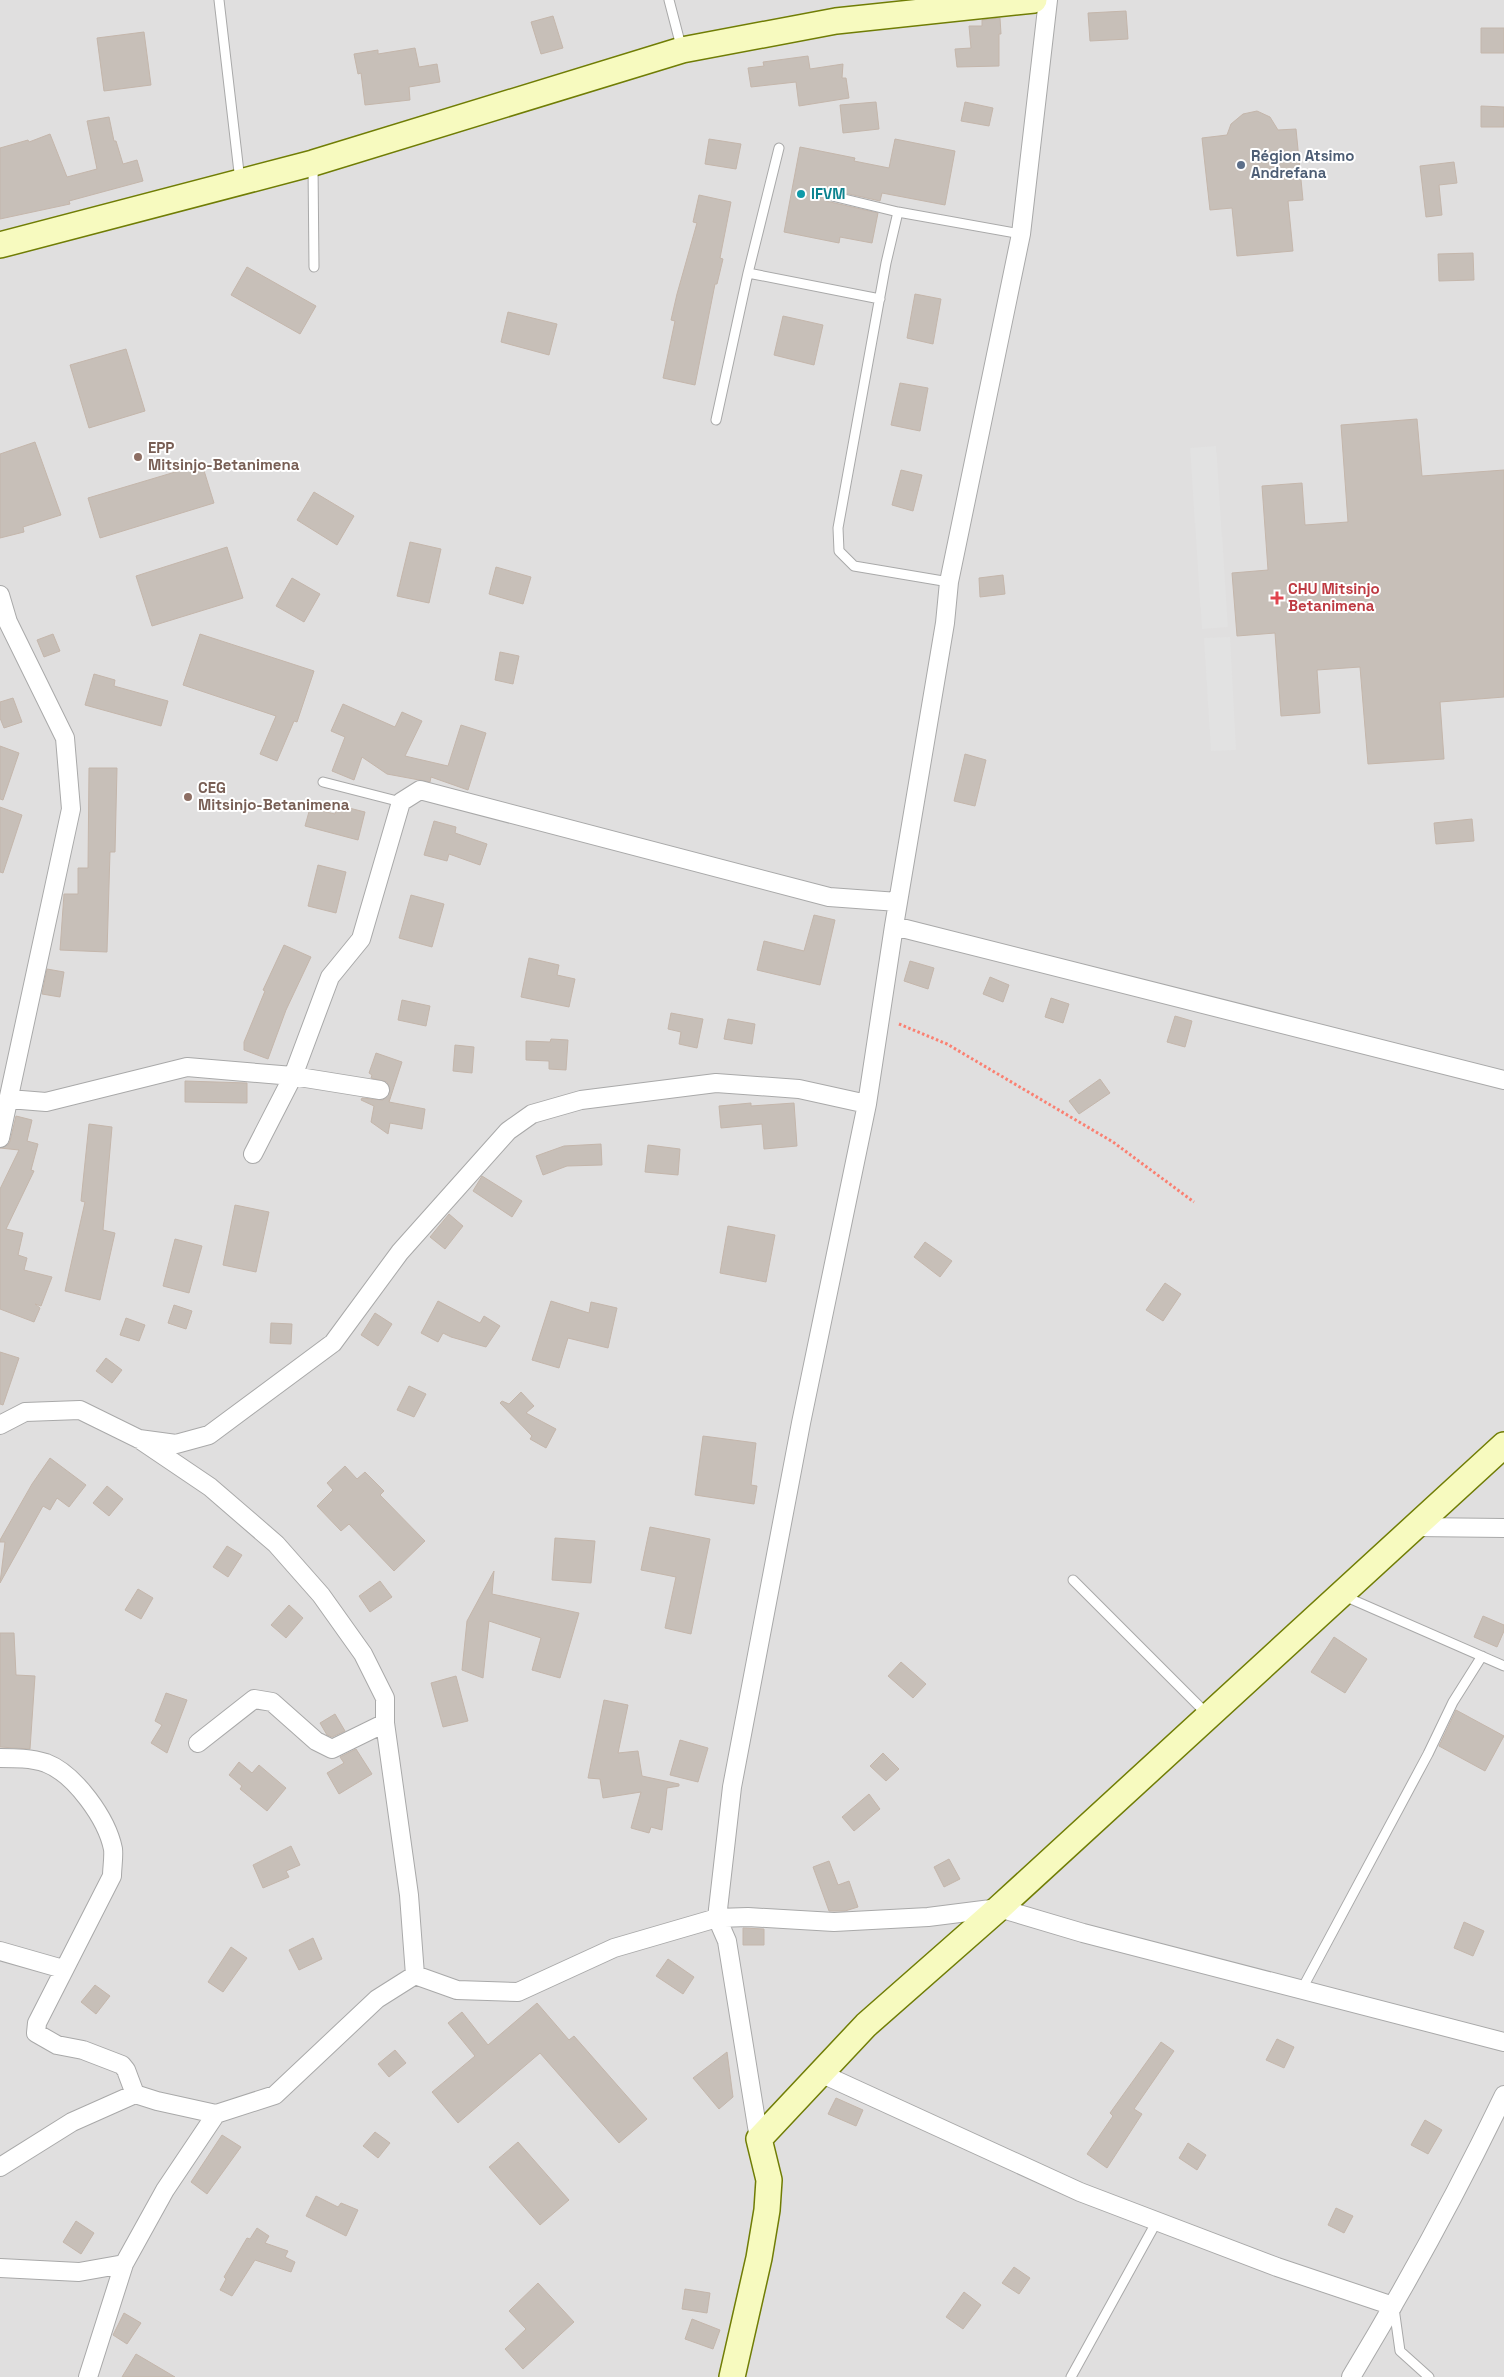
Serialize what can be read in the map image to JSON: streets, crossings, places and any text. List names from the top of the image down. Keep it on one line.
{"places":{"other":["Région Atsimo Andrefana","IFVM","EPP Mitsinjo-Betanimena","CEG Mitsinjo-Betanimena"],"health":["CHU Mitsinjo Betanimena"]}}
